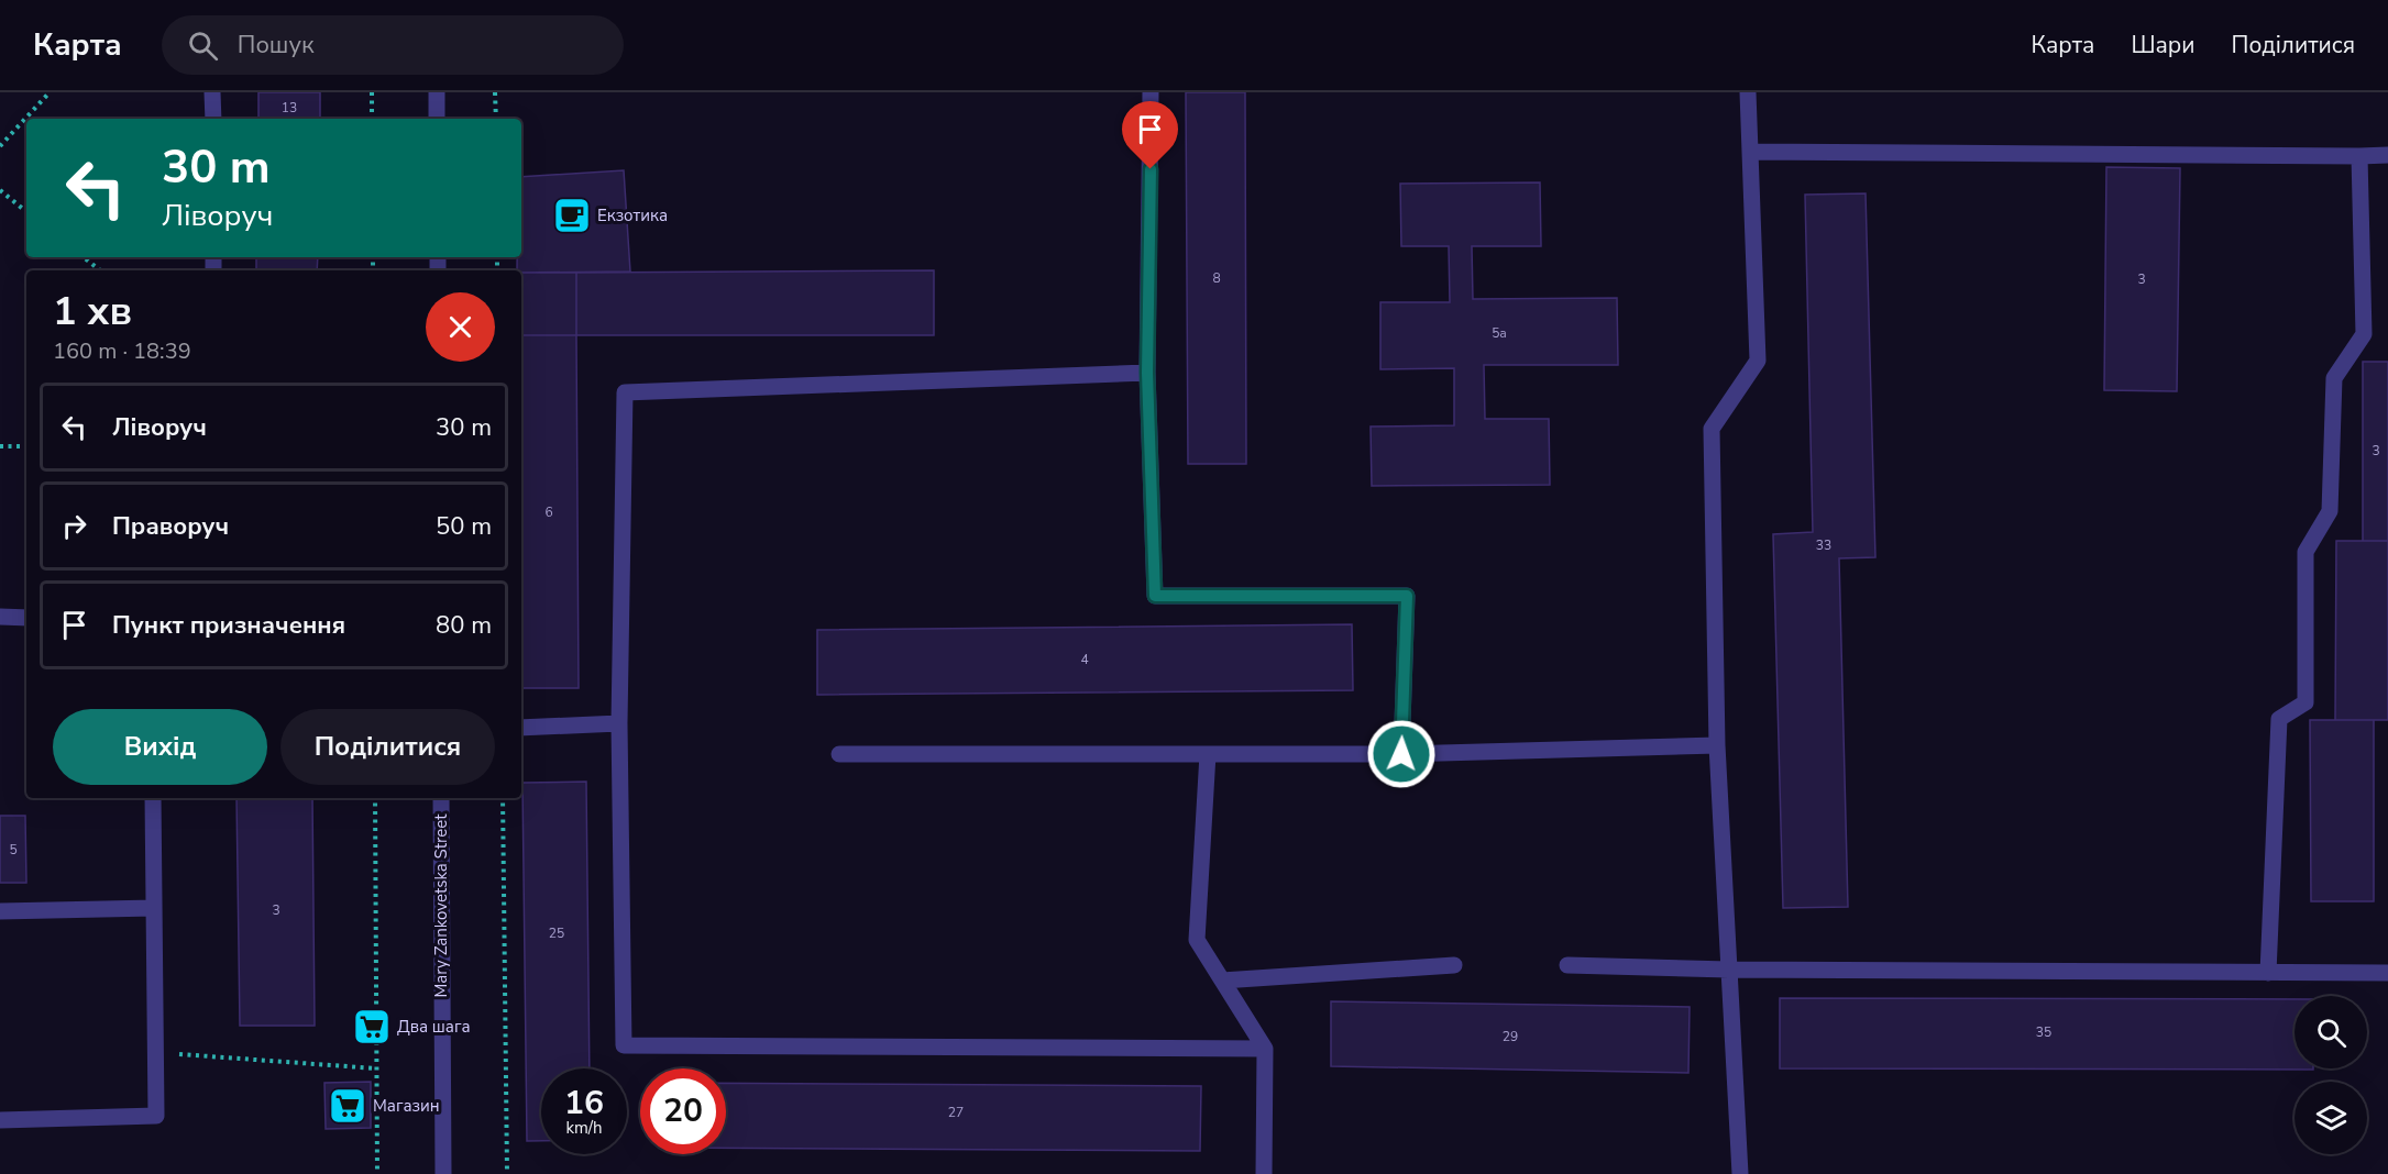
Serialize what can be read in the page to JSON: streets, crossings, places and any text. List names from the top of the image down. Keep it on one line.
{"streets":{"street":["Mary Zankovetska Street"]},"places":{"cafe":["Екзотика"],"supermarket":["Два шага","Магазин"]},"house_numbers":["13","8","3","5а","3","6","33","4","5","3","25","35","29","27"],"page":{"header":"Карта","search":"Пошук","nav":["Карта","Шари","Поділитися"],"turn":["30 m","Ліворуч"],"heading":["1 хв","160 m · 18:39"],"list":[{"name":"Ліворуч","value":"30 m"},{"name":"Праворуч","value":"50 m"},{"name":"Пункт призначення","value":"80 m"}],"buttons":["Вихід","Поділитися"],"speed":"16 km/h","limit":"20"}}
